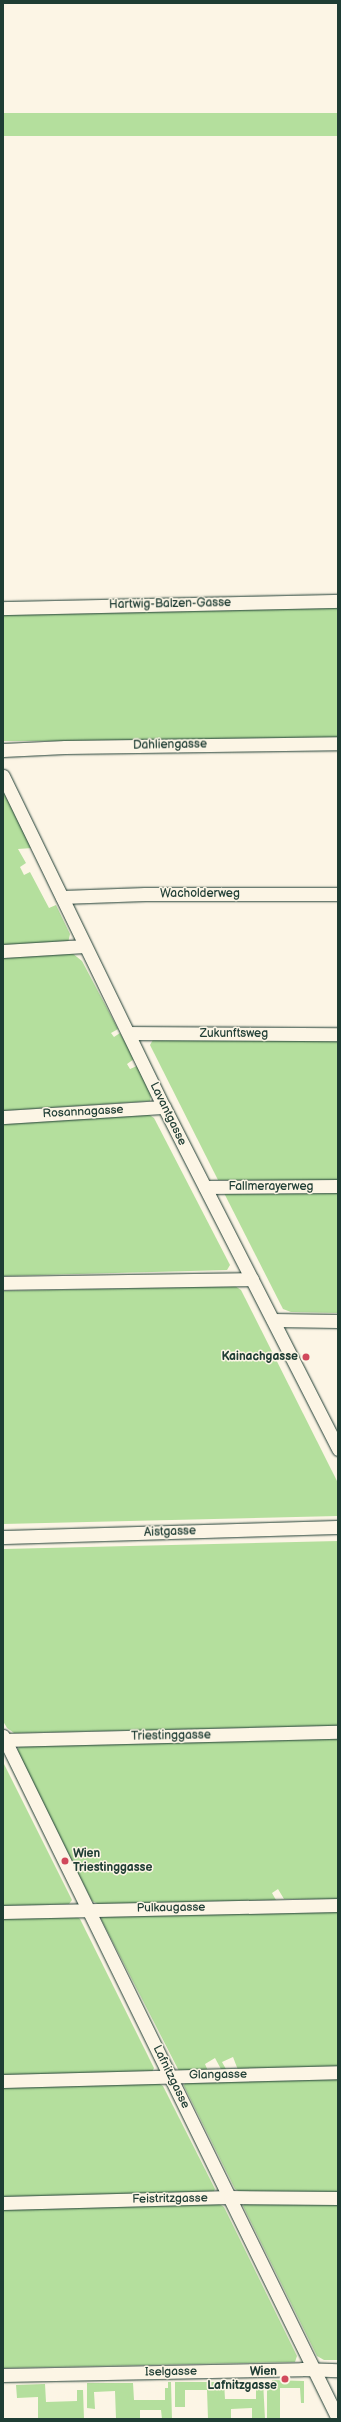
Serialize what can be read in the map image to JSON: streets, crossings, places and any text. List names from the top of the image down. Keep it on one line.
{"streets":{"street":["Hartwig-Balzen-Gasse","Dahliengasse","Wacholderweg","Zukunftsweg","Rosannagasse","Lavantgasse","Fallmerayerweg","Aistgasse","Triestinggasse","Pulkaugasse","Glangasse","Lafnitzgasse","Feistritzgasse","Iselgasse"]},"crossings":[["Wacholderweg","Lavantgasse"],["Zukunftsweg","Lavantgasse"],["Rosannagasse","Lavantgasse"],["Lavantgasse","Fallmerayerweg"],["Triestinggasse","Lafnitzgasse"],["Pulkaugasse","Lafnitzgasse"],["Glangasse","Lafnitzgasse"],["Lafnitzgasse","Feistritzgasse"],["Lafnitzgasse","Iselgasse"]],"places":["Kainachgasse","Wien Triestinggasse","Wien Lafnitzgasse"]}
